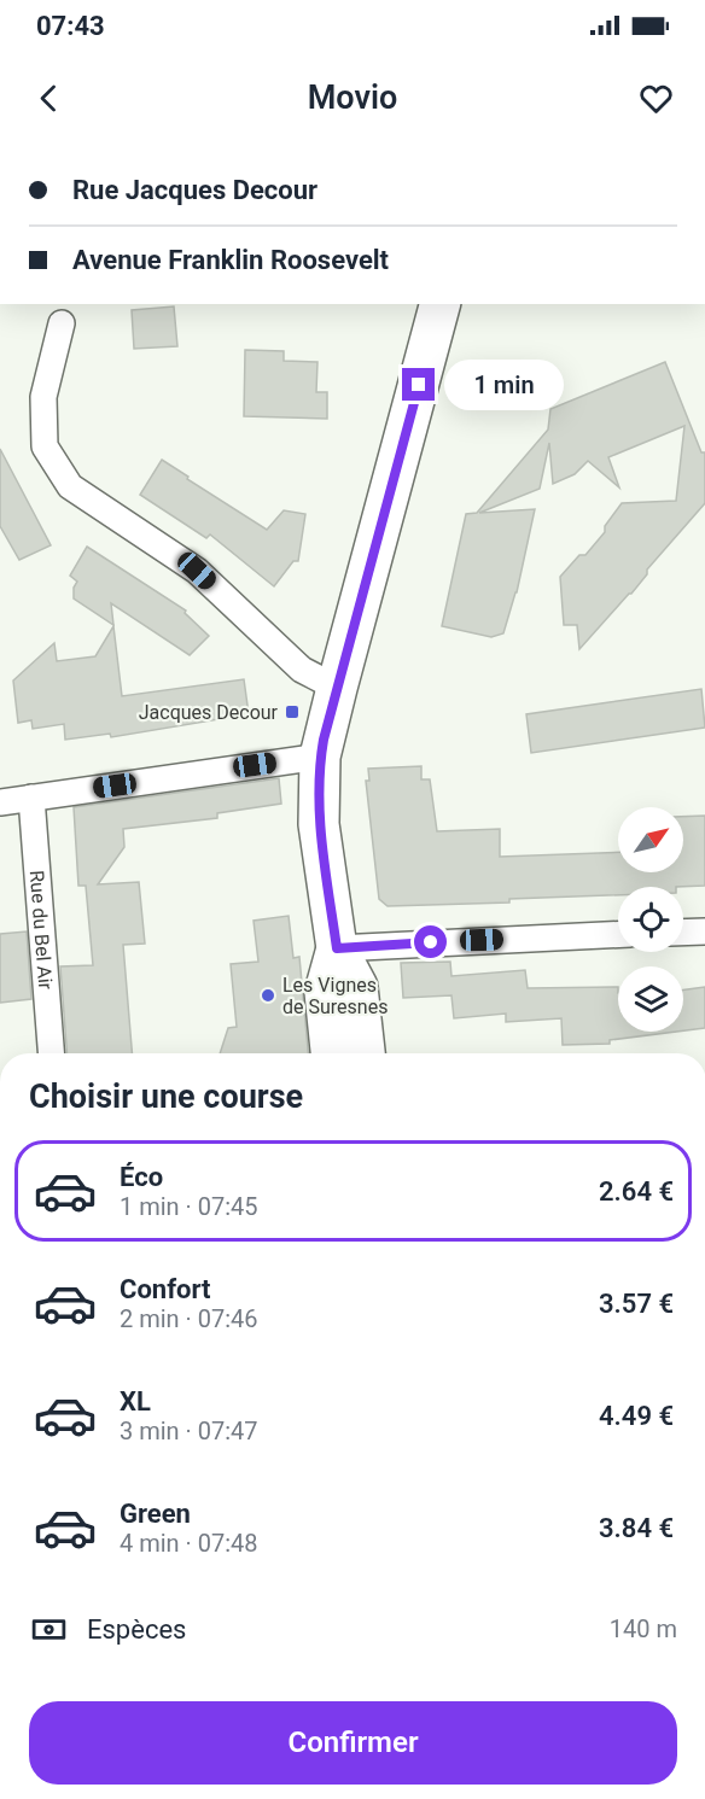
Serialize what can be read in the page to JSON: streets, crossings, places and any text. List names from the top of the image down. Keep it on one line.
{"streets":{"street":["Rue du Bel Air"]},"places":{"transit":["Jacques Decour"],"other":["Les Vignes de Suresnes"]},"north":"top right","page":{"status":"07:43","header":"Movio","banner":["Rue Jacques Decour","Avenue Franklin Roosevelt"],"bubble":"1 min","heading":"Choisir une course","list":[{"name":"Éco","note":"1 min · 07:45","value":"2.64 €"},{"name":"Confort","note":"2 min · 07:46","value":"3.57 €"},{"name":"XL","note":"3 min · 07:47","value":"4.49 €"},{"name":"Green","note":"4 min · 07:48","value":"3.84 €"}],"pay":["Espèces","140 m"],"buttons":"Confirmer"}}
